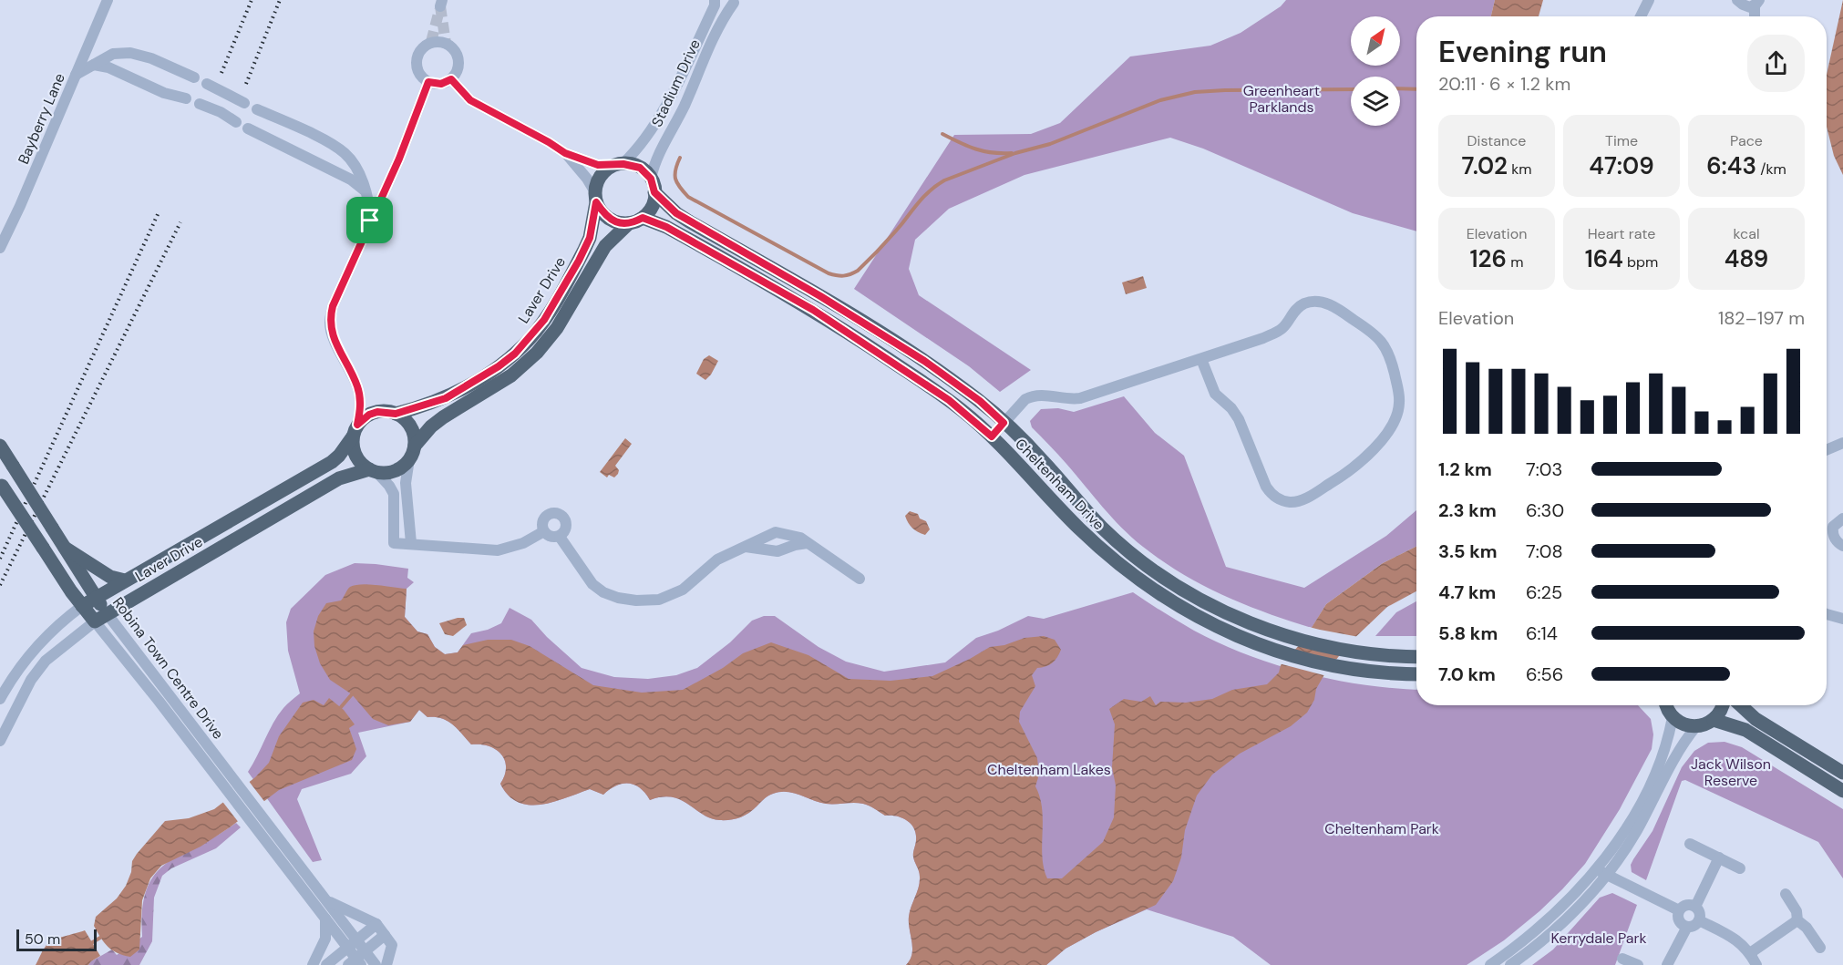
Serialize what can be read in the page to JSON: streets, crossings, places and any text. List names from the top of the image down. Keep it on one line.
{"streets":{"main road":["Laver Drive","Cheltenham Drive","Robina Town Centre Drive"],"street":["Stadium Drive","Bayberry Lane"]},"crossings":[["Stadium Drive","Laver Drive"],["Stadium Drive","Cheltenham Drive"],["Laver Drive","Cheltenham Drive"],["Laver Drive","Robina Town Centre Drive"]],"parks":["Greenheart Parklands","Jack Wilson Reserve","Cheltenham Lakes","Cheltenham Park","Kerrydale Park"],"scale_bar":"50 m","north":"top right","page":{"heading":["Evening run","20:11 · 6 × 1.2 km"],"stats":[["Distance","7.02 km"],["Time","47:09"],["Pace","6:43 /km"],["Elevation","126 m"],["Heart rate","164 bpm"],["kcal","489"]],"chart":["Elevation","182–197 m"],"list":[{"name":"1.2 km","note":"7:03"},{"name":"2.3 km","note":"6:30"},{"name":"3.5 km","note":"7:08"},{"name":"4.7 km","note":"6:25"},{"name":"5.8 km","note":"6:14"},{"name":"7.0 km","note":"6:56"}],"scale":"50 m"}}
